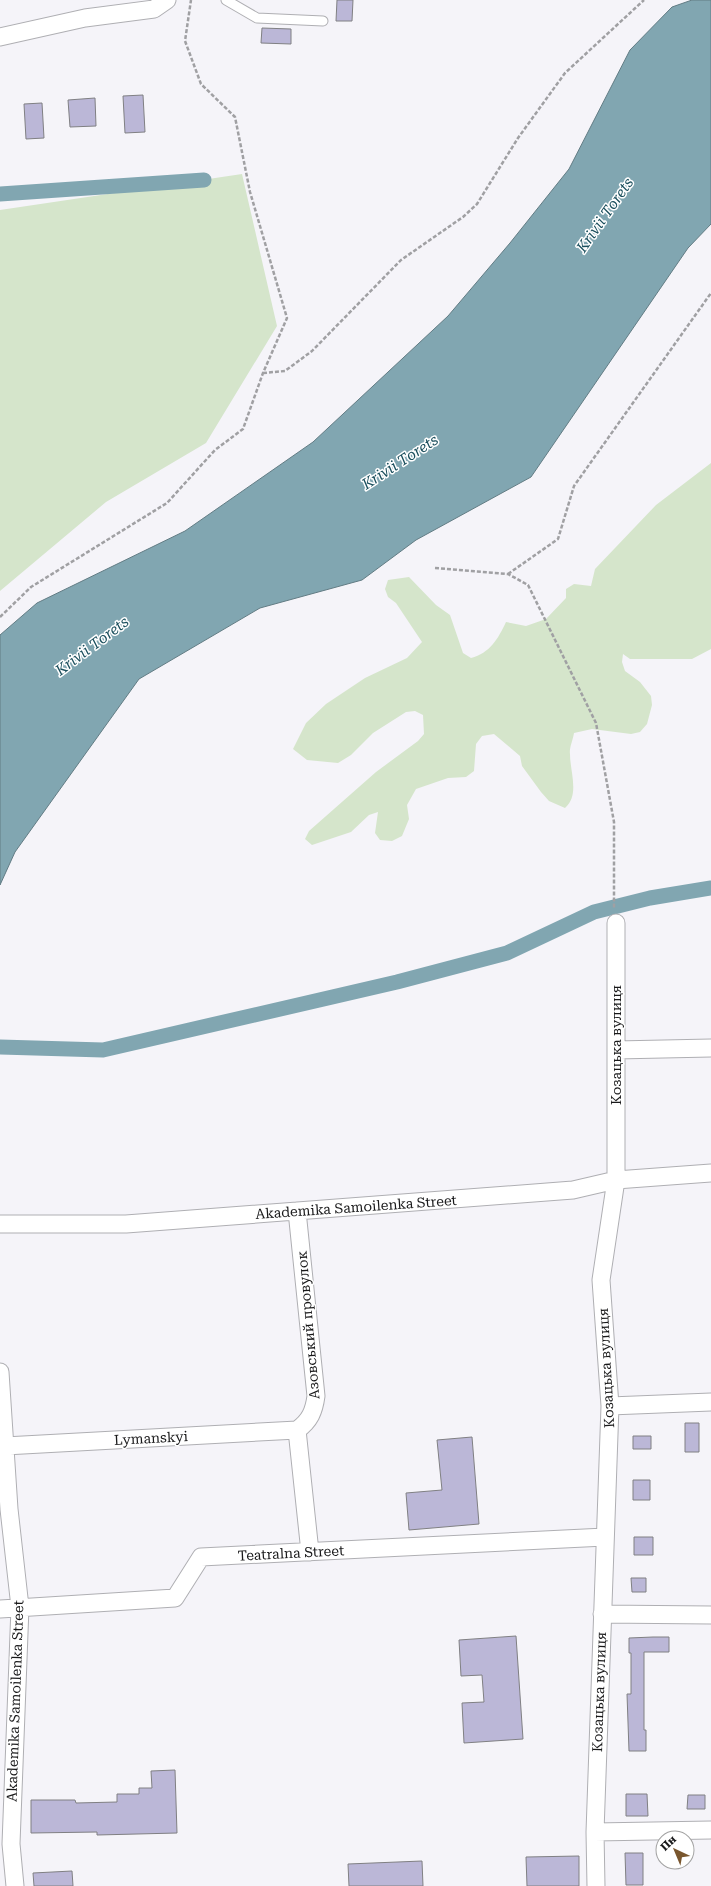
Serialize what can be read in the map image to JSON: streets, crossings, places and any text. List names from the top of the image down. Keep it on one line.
{"streets":{"street":["Козацька вулиця","Akademika Samoilenka Street","Азовський провулок","Lymanskyi","Teatralna Street"]},"crossings":[["Козацька вулиця","Akademika Samoilenka Street"],["Козацька вулиця","Teatralna Street"],["Akademika Samoilenka Street","Азовський провулок"],["Akademika Samoilenka Street","Lymanskyi"],["Akademika Samoilenka Street","Teatralna Street"],["Азовський провулок","Lymanskyi"]],"water":["Krivii Torets"],"north":"top left"}
